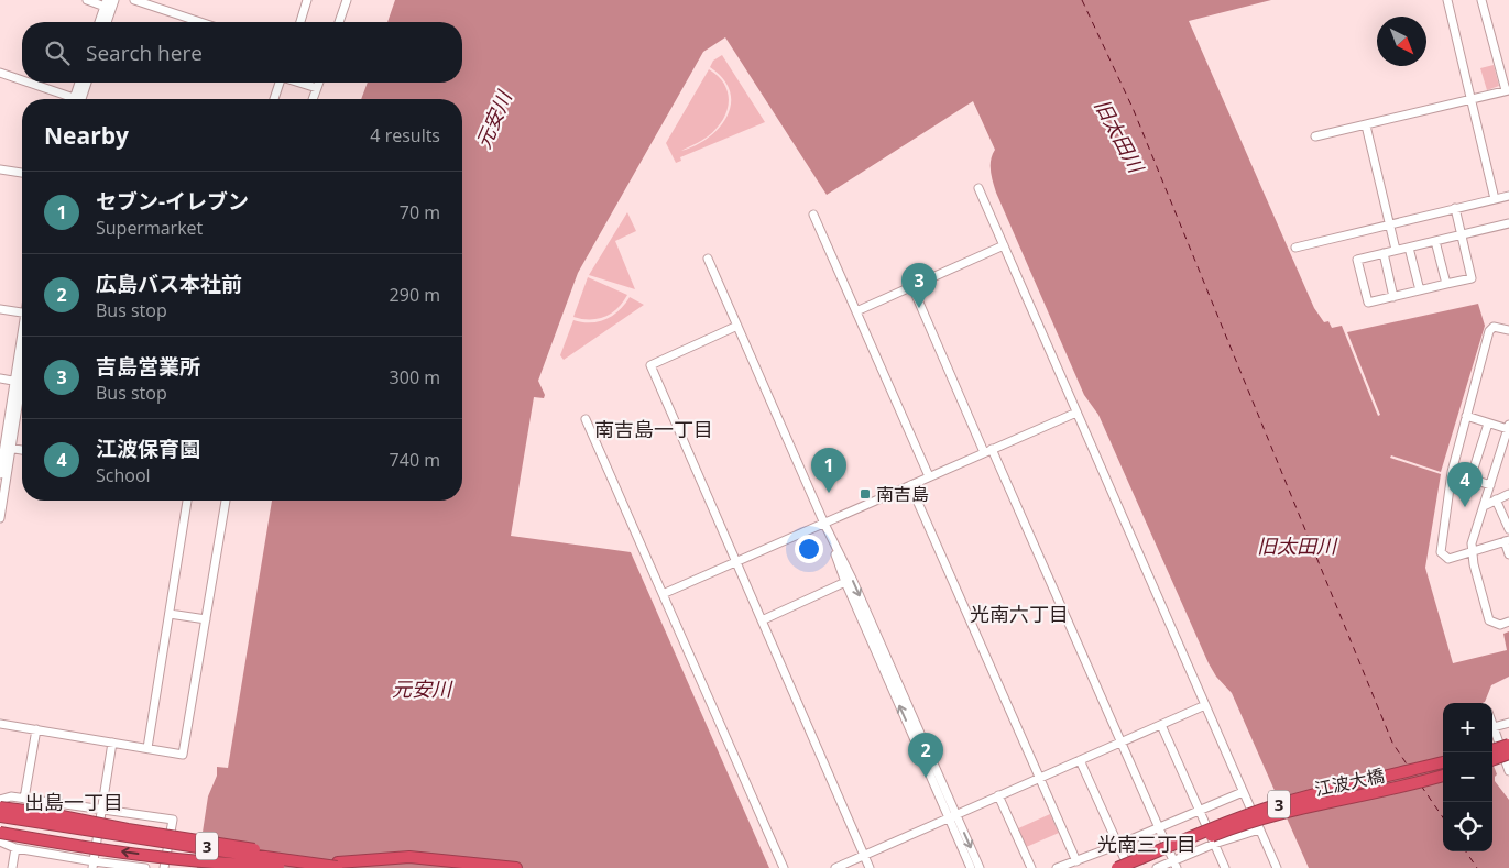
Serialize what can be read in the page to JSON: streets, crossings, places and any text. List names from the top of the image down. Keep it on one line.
{"streets":{"highway":["江波大橋","3"]},"districts":["南吉島一丁目","光南六丁目","出島一丁目","光南三丁目"],"water":["元安川","旧太田川"],"places":{"transit":["南吉島"]},"north":"bottom right","page":{"search":"Search here","heading":["Nearby","4 results"],"list":[{"mark":"1","name":"セブン-イレブン","note":"Supermarket","value":"70 m"},{"mark":"2","name":"広島バス本社前","note":"Bus stop","value":"290 m"},{"mark":"3","name":"吉島営業所","note":"Bus stop","value":"300 m"},{"mark":"4","name":"江波保育園","note":"School","value":"740 m"}],"pins":["3","1","4","2"],"map_buttons":["+","−"]}}
